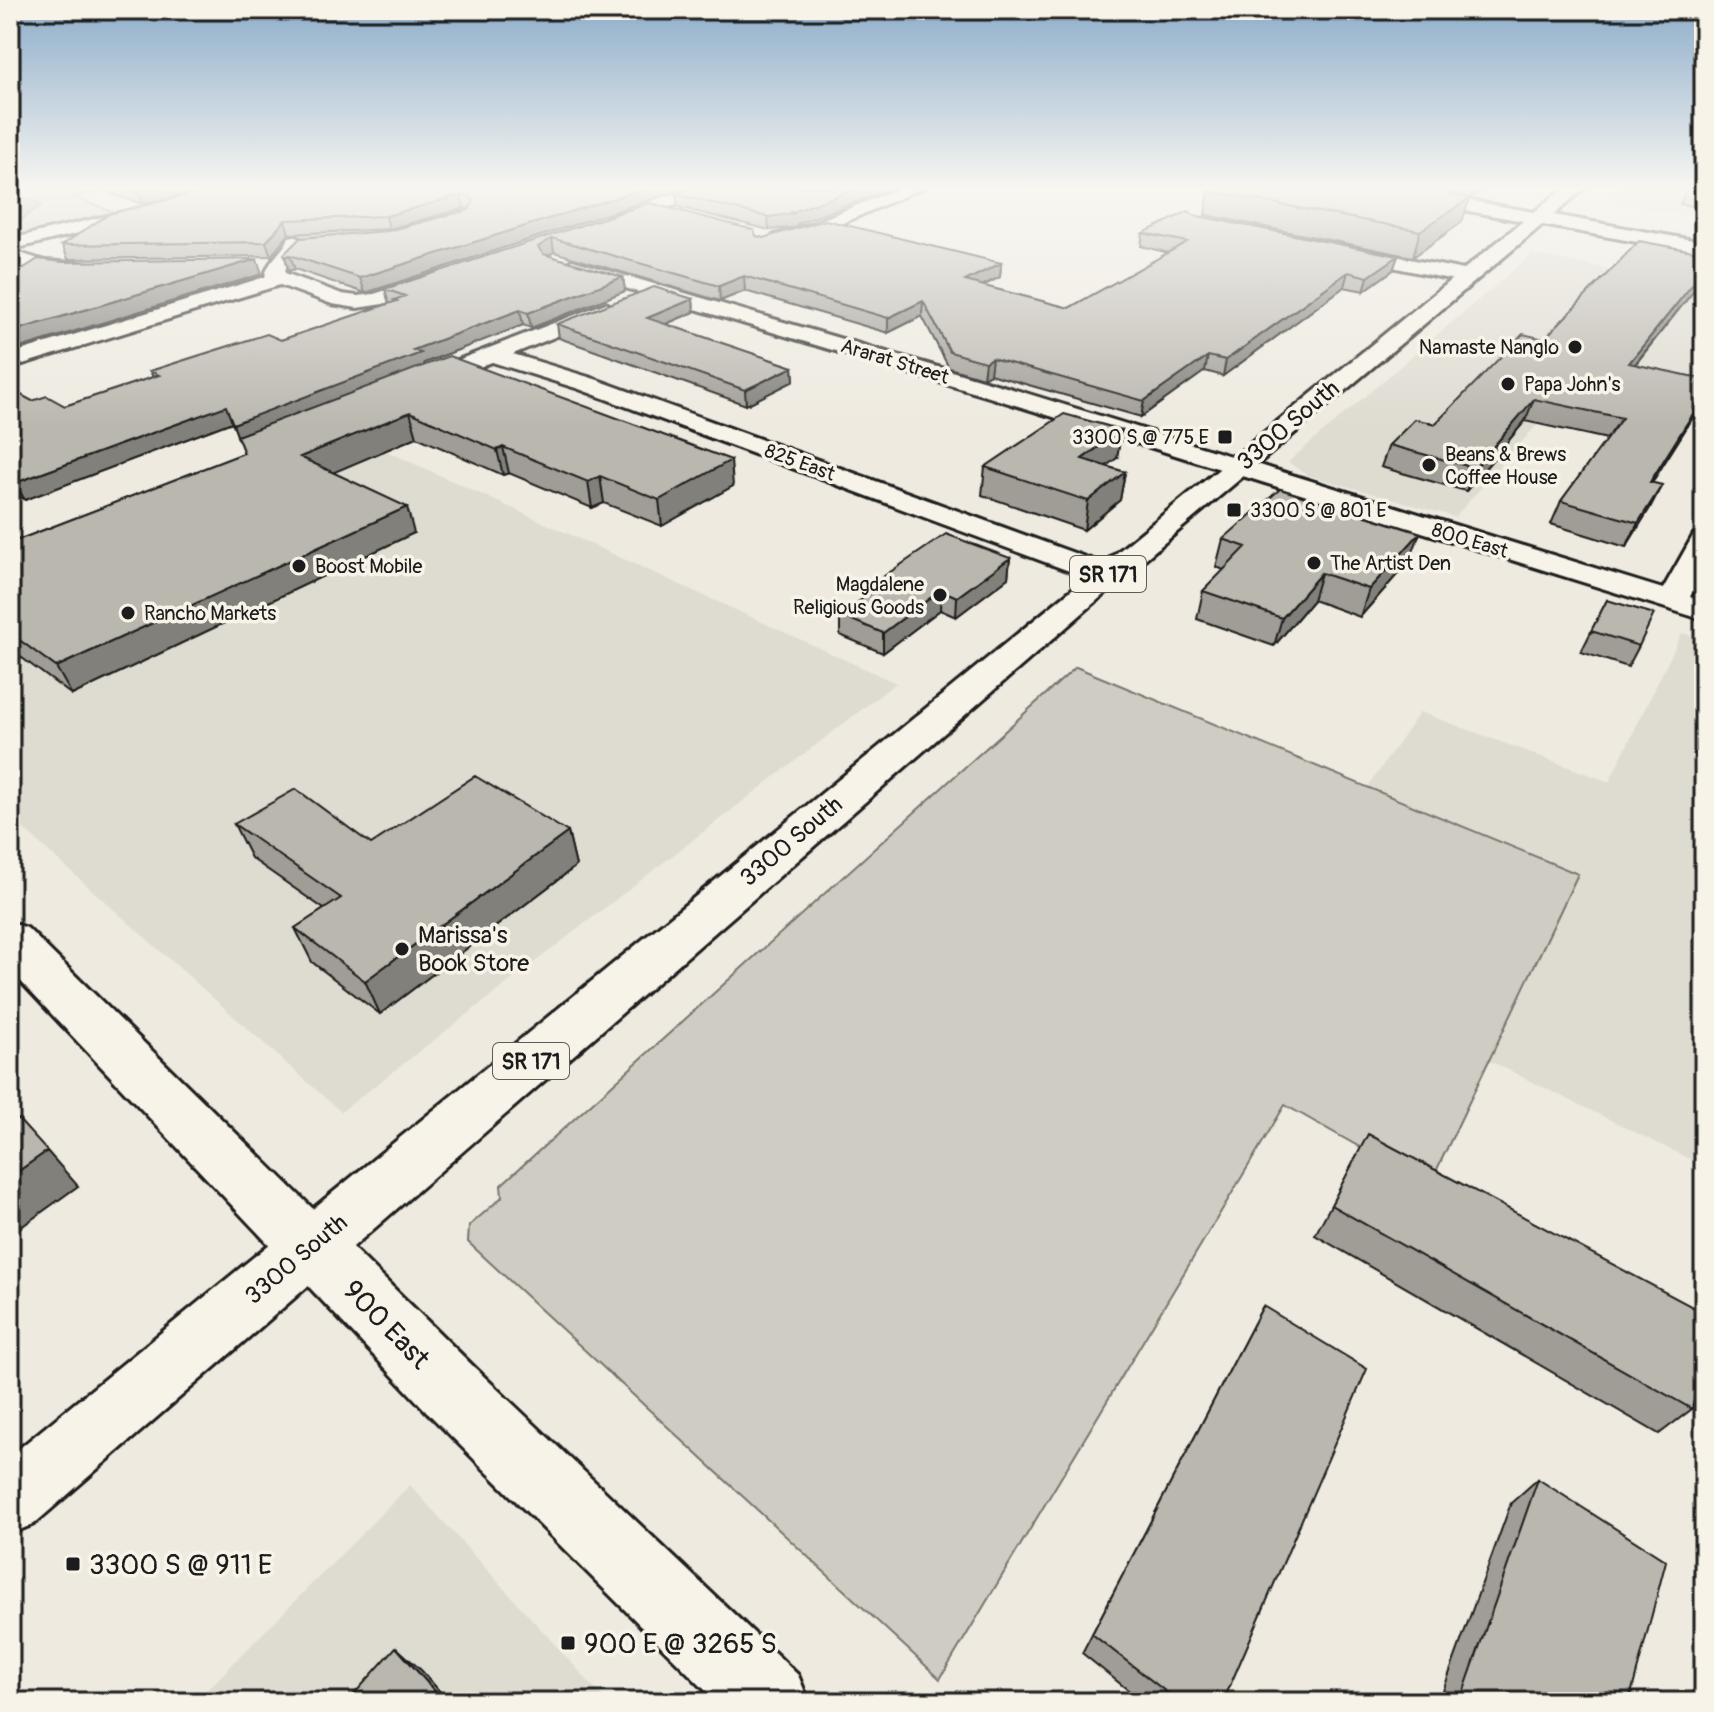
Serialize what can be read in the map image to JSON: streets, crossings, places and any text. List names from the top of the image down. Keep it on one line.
{"streets":{"main road":["3300 South","SR 171","900 East"],"street":["Ararat Street","825 East","800 East"]},"crossings":[["Ararat Street","3300 South"],["Ararat Street","800 East"],["3300 South","825 East"],["3300 South","800 East"],["3300 South","900 East"]],"places":{"other":["Namaste Nanglo","Papa John's","Beans & Brews Coffee House","The Artist Den","Boost Mobile","Magdalene Religious Goods","Rancho Markets","Marissa's Book Store"],"transit":["3300 S @ 775 E","3300 S @ 801 E","3300 S @ 911 E","900 E @ 3265 S"]}}
